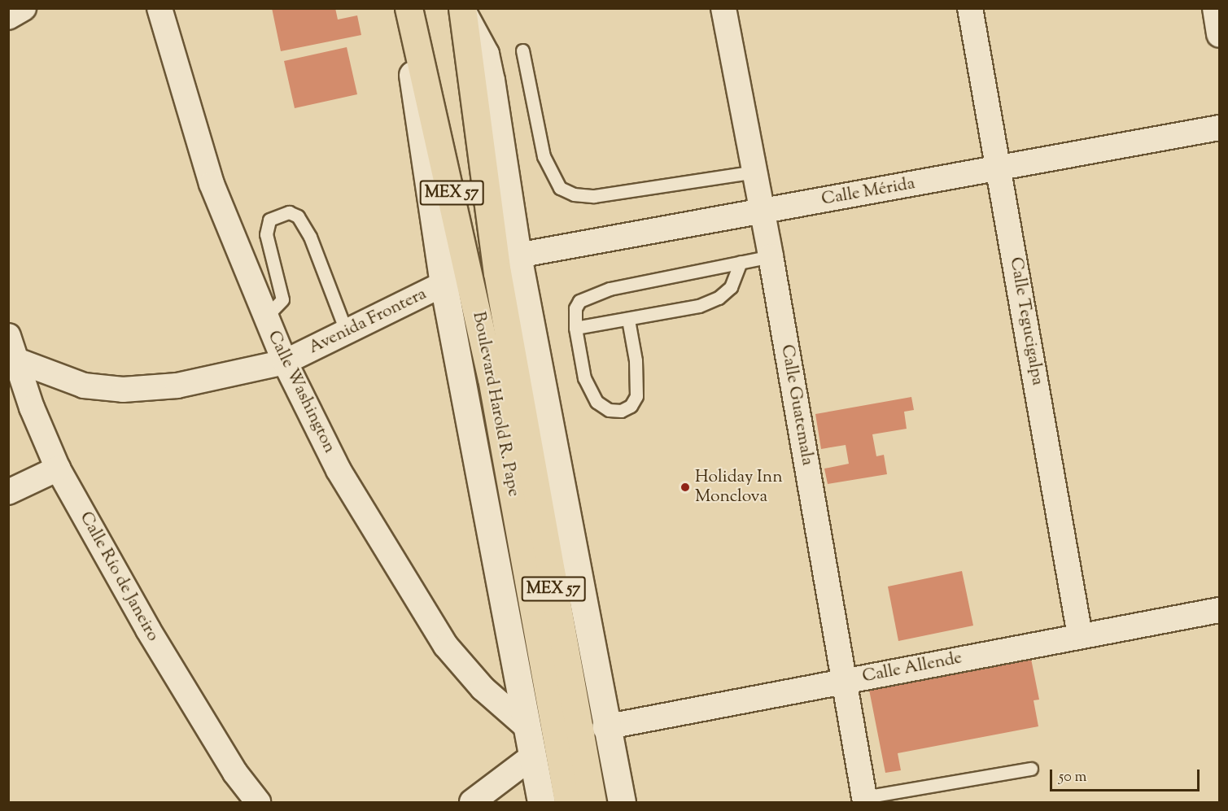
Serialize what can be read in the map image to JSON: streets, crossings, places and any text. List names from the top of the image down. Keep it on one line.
{"streets":{"highway":["MEX 57","Boulevard Harold R. Pape"],"street":["Calle Mérida","Avenida Frontera","Calle Tegucigalpa","Calle Washington","Calle Guatemala","Calle Río de Janeiro","Calle Allende"]},"crossings":[["Calle Mérida","Calle Tegucigalpa"],["Calle Mérida","Calle Guatemala"],["Avenida Frontera","Calle Washington"],["Avenida Frontera","Calle Río de Janeiro"],["Calle Tegucigalpa","Calle Allende"],["Calle Guatemala","Calle Allende"]],"places":["Holiday Inn Monclova"],"scale_bar":"50 m"}
